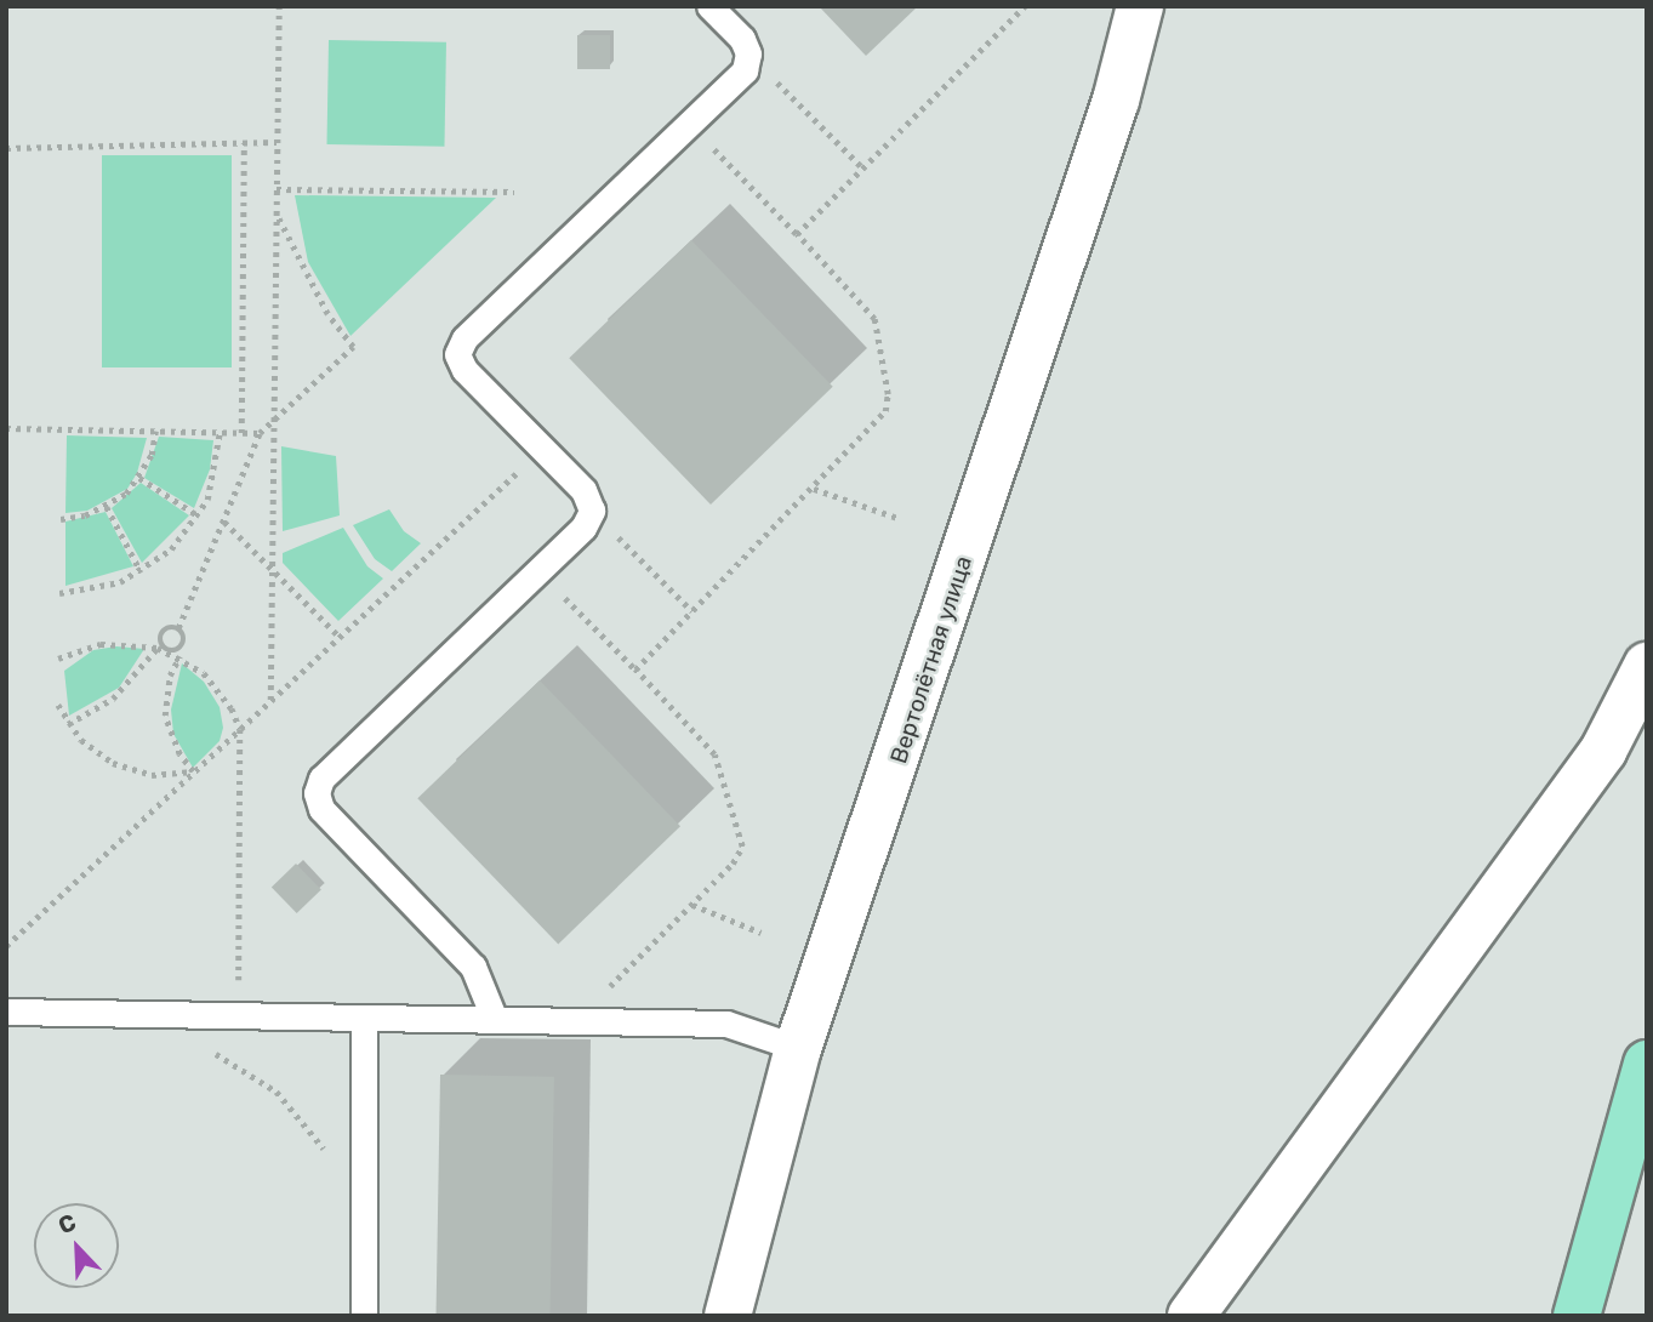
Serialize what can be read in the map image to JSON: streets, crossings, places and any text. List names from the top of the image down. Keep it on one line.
{"streets":{"street":["Вертолётная улица"]},"north":"top left"}
